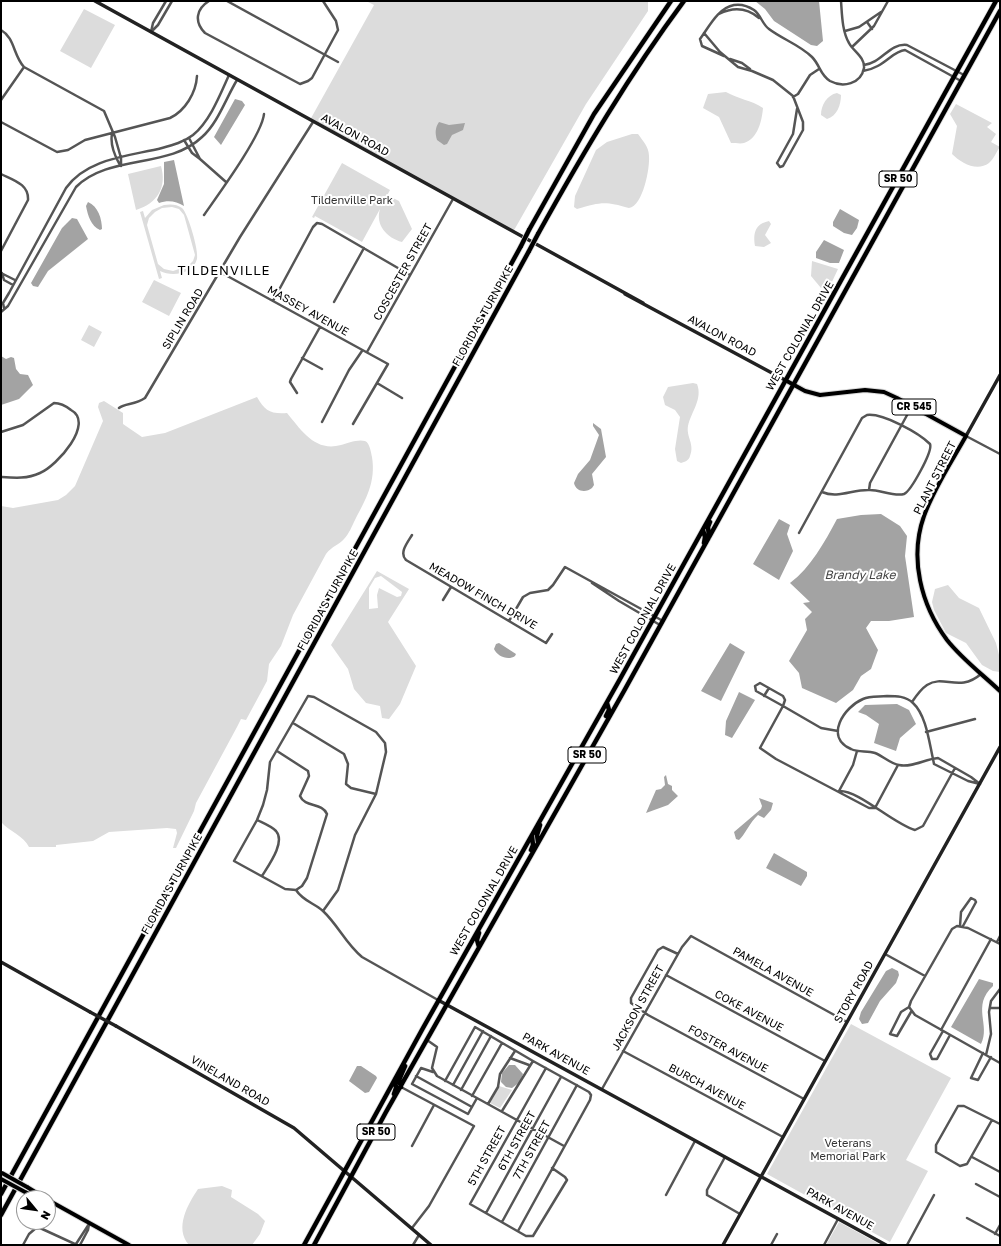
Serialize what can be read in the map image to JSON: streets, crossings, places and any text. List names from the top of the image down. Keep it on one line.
{"streets":{"highway":["SR 50","FLORIDA'S TURNPIKE","WEST COLONIAL DRIVE"],"main road":["AVALON ROAD","CR 545","PLANT STREET","STORY ROAD","PARK AVENUE","VINELAND ROAD"],"street":["COSCESTER STREET","MASSEY AVENUE","SIPLIN ROAD","MEADOW FINCH DRIVE","PAMELA AVENUE","JACKSON STREET","COKE AVENUE","FOSTER AVENUE","BURCH AVENUE","6TH STREET","7TH STREET","5TH STREET"]},"crossings":[["AVALON ROAD","COSCESTER STREET"],["AVALON ROAD","SIPLIN ROAD"],["AVALON ROAD","WEST COLONIAL DRIVE"],["AVALON ROAD","CR 545"],["COSCESTER STREET","MASSEY AVENUE"],["MASSEY AVENUE","SIPLIN ROAD"],["WEST COLONIAL DRIVE","CR 545"],["WEST COLONIAL DRIVE","PARK AVENUE"],["WEST COLONIAL DRIVE","VINELAND ROAD"],["CR 545","PLANT STREET"],["PAMELA AVENUE","STORY ROAD"],["PAMELA AVENUE","JACKSON STREET"],["STORY ROAD","COKE AVENUE"],["STORY ROAD","FOSTER AVENUE"],["STORY ROAD","PARK AVENUE"],["STORY ROAD","BURCH AVENUE"],["JACKSON STREET","COKE AVENUE"],["JACKSON STREET","FOSTER AVENUE"],["JACKSON STREET","PARK AVENUE"],["JACKSON STREET","BURCH AVENUE"],["6TH STREET","5TH STREET"],["7TH STREET","5TH STREET"]],"districts":["TILDENVILLE"],"water":["Brandy Lake"],"parks":["Tildenville Park","Veterans Memorial Park"],"north":"bottom right"}
